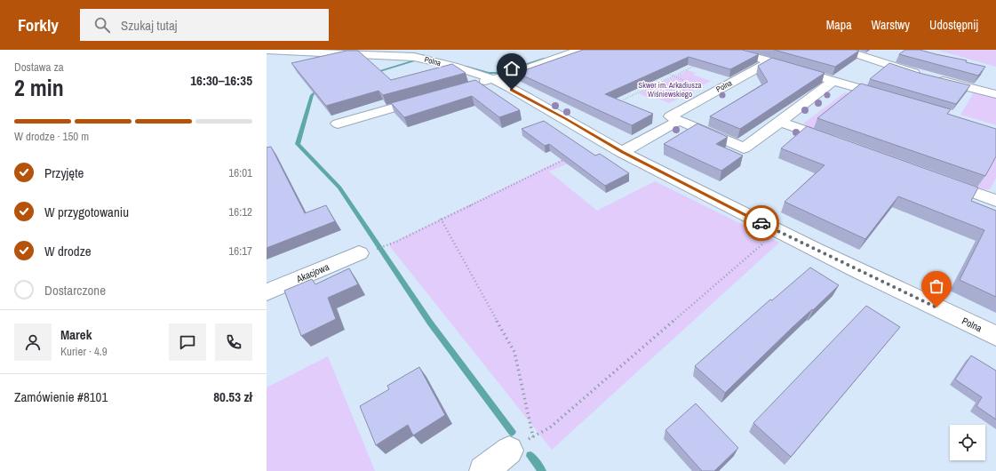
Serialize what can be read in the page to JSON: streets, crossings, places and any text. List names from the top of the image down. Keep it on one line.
{"streets":{"street":["Polna","Akacjowa"]},"parks":["Skwer im. Arkadiusza Wiśniewskiego"],"page":{"header":"Forkly","search":"Szukaj tutaj","nav":["Mapa","Warstwy","Udostępnij"],"heading":["2 min","Dostawa za","16:30–16:35"],"panel":["Marek","Kurier · 4.9","Zamówienie #8101","80.53 zł"],"bar":"W drodze · 150 m","list":[["Przyjęte","16:01"],["W przygotowaniu","16:12"],["W drodze","16:17"],"Dostarczone"]}}
